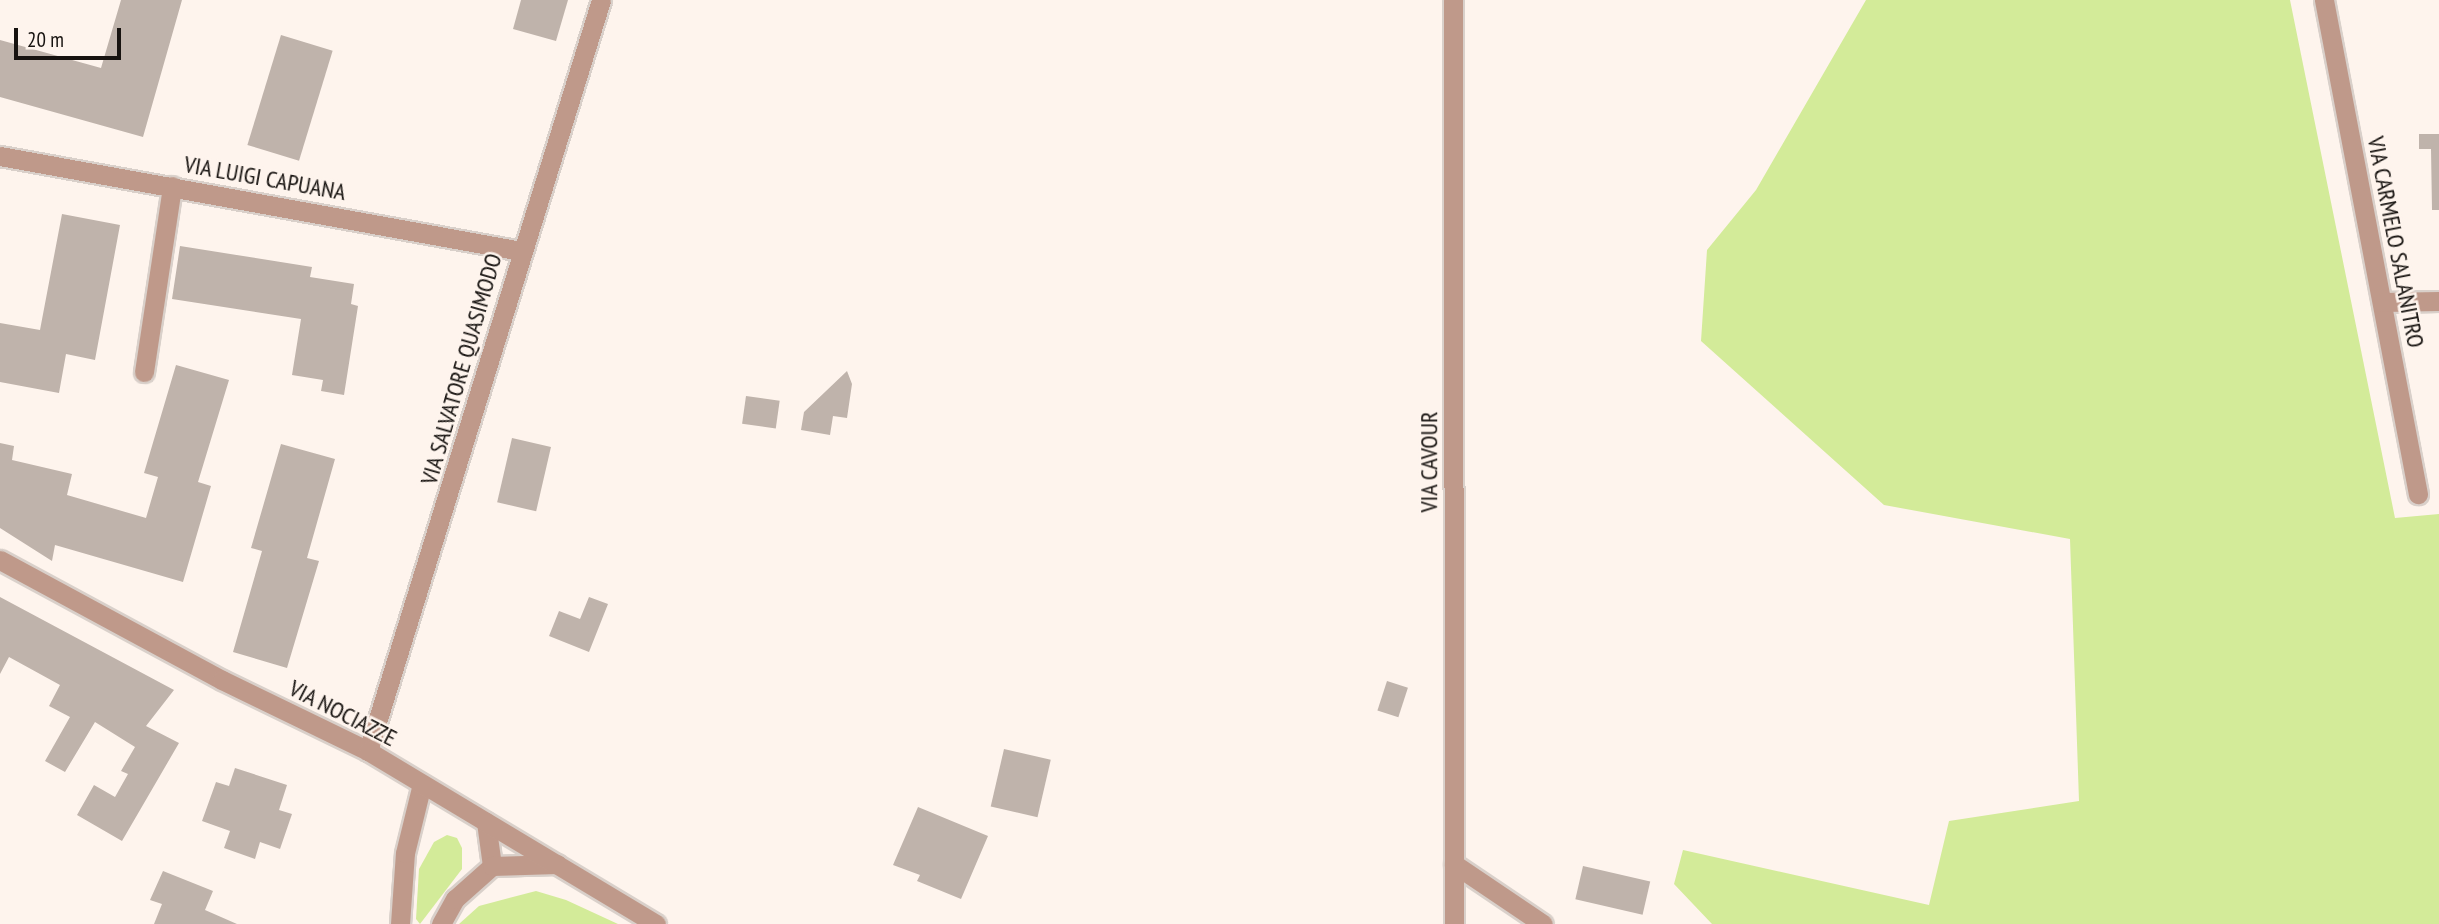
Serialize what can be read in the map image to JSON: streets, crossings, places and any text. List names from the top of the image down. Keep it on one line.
{"streets":{"street":["VIA LUIGI CAPUANA","VIA CARMELO SALANITRO","VIA SALVATORE QUASIMODO","VIA CAVOUR","VIA NOCIAZZE"]},"crossings":[["VIA LUIGI CAPUANA","VIA SALVATORE QUASIMODO"],["VIA SALVATORE QUASIMODO","VIA NOCIAZZE"]],"scale_bar":"20 m"}
